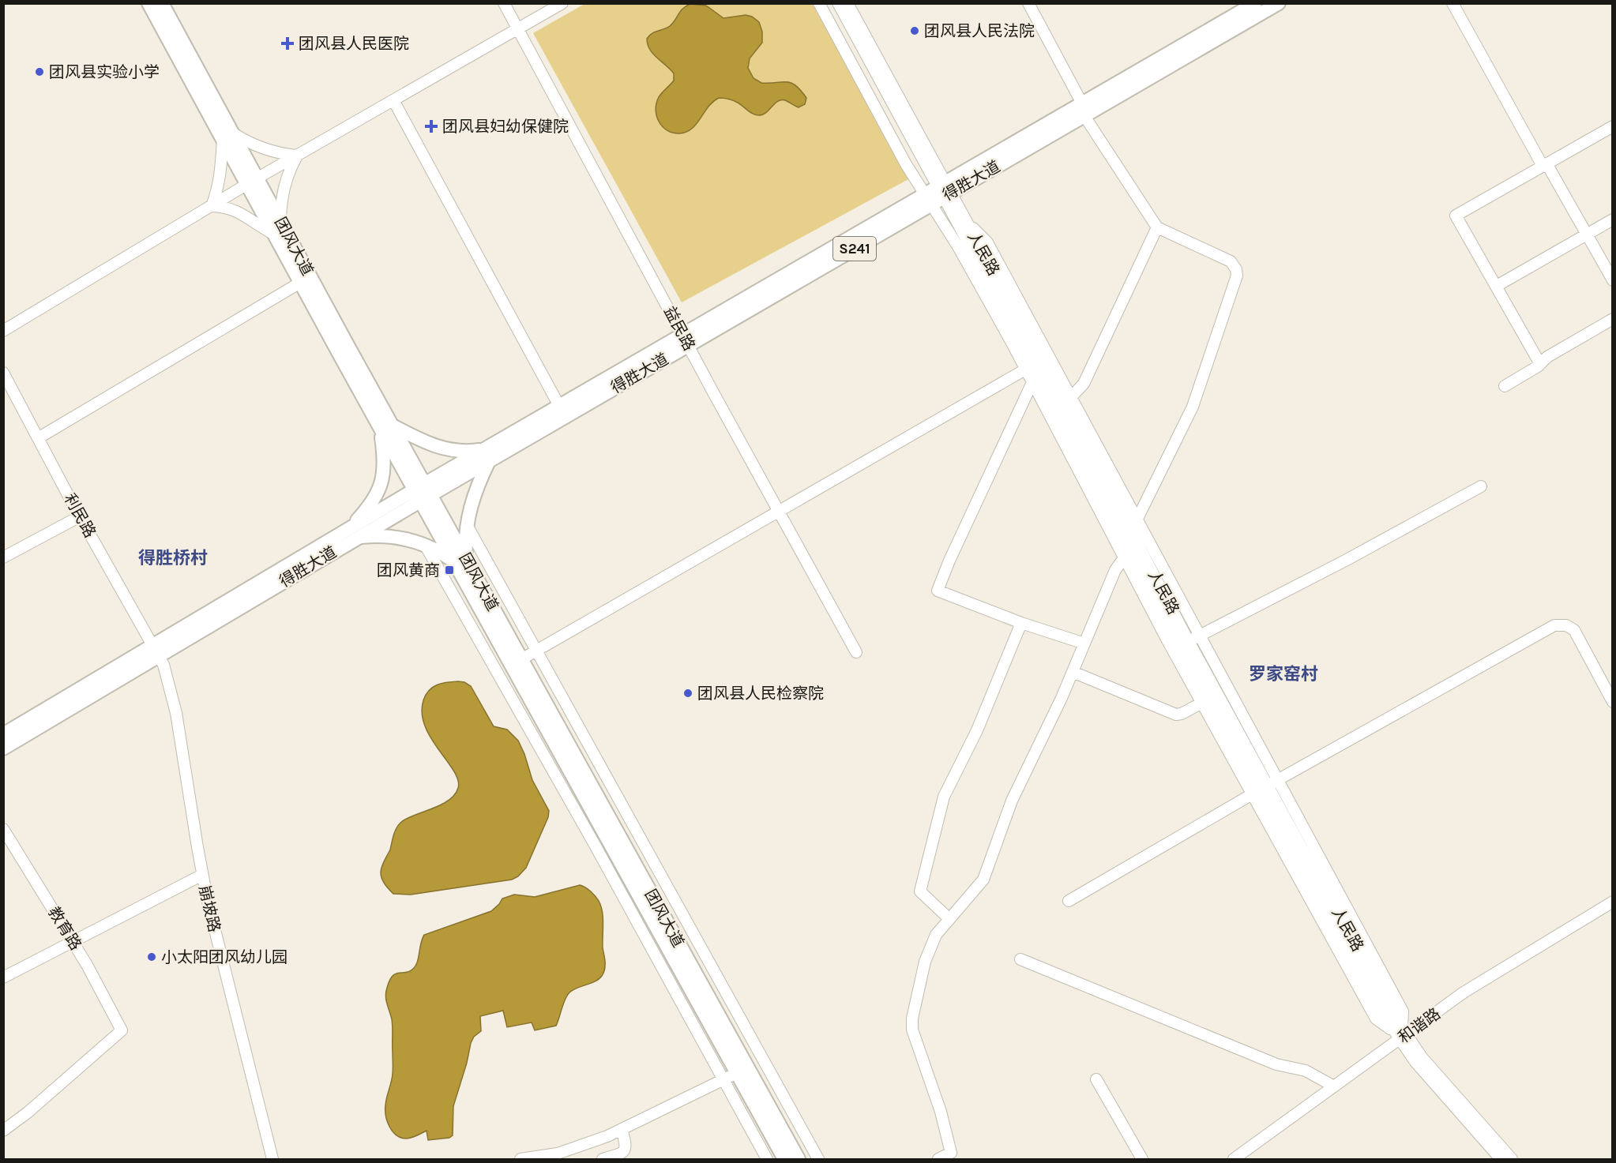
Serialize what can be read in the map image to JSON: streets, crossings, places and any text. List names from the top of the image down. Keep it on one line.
{"streets":{"main road":["得胜大道","团风大道","S241"],"street":["人民路","益民路","利民路","崩坡路","教育路","和谐路"]},"crossings":[["得胜大道","团风大道"],["得胜大道","人民路"],["得胜大道","益民路"],["得胜大道","利民路"],["得胜大道","崩坡路"],["人民路","和谐路"],["利民路","崩坡路"]],"districts":["得胜桥村","罗家窑村"],"places":{"other":["团风县人民法院","团风县实验小学","团风县人民检察院","小太阳团风幼儿园"],"health":["团风县人民医院","团风县妇幼保健院"],"transit":["团风黄商"]}}
